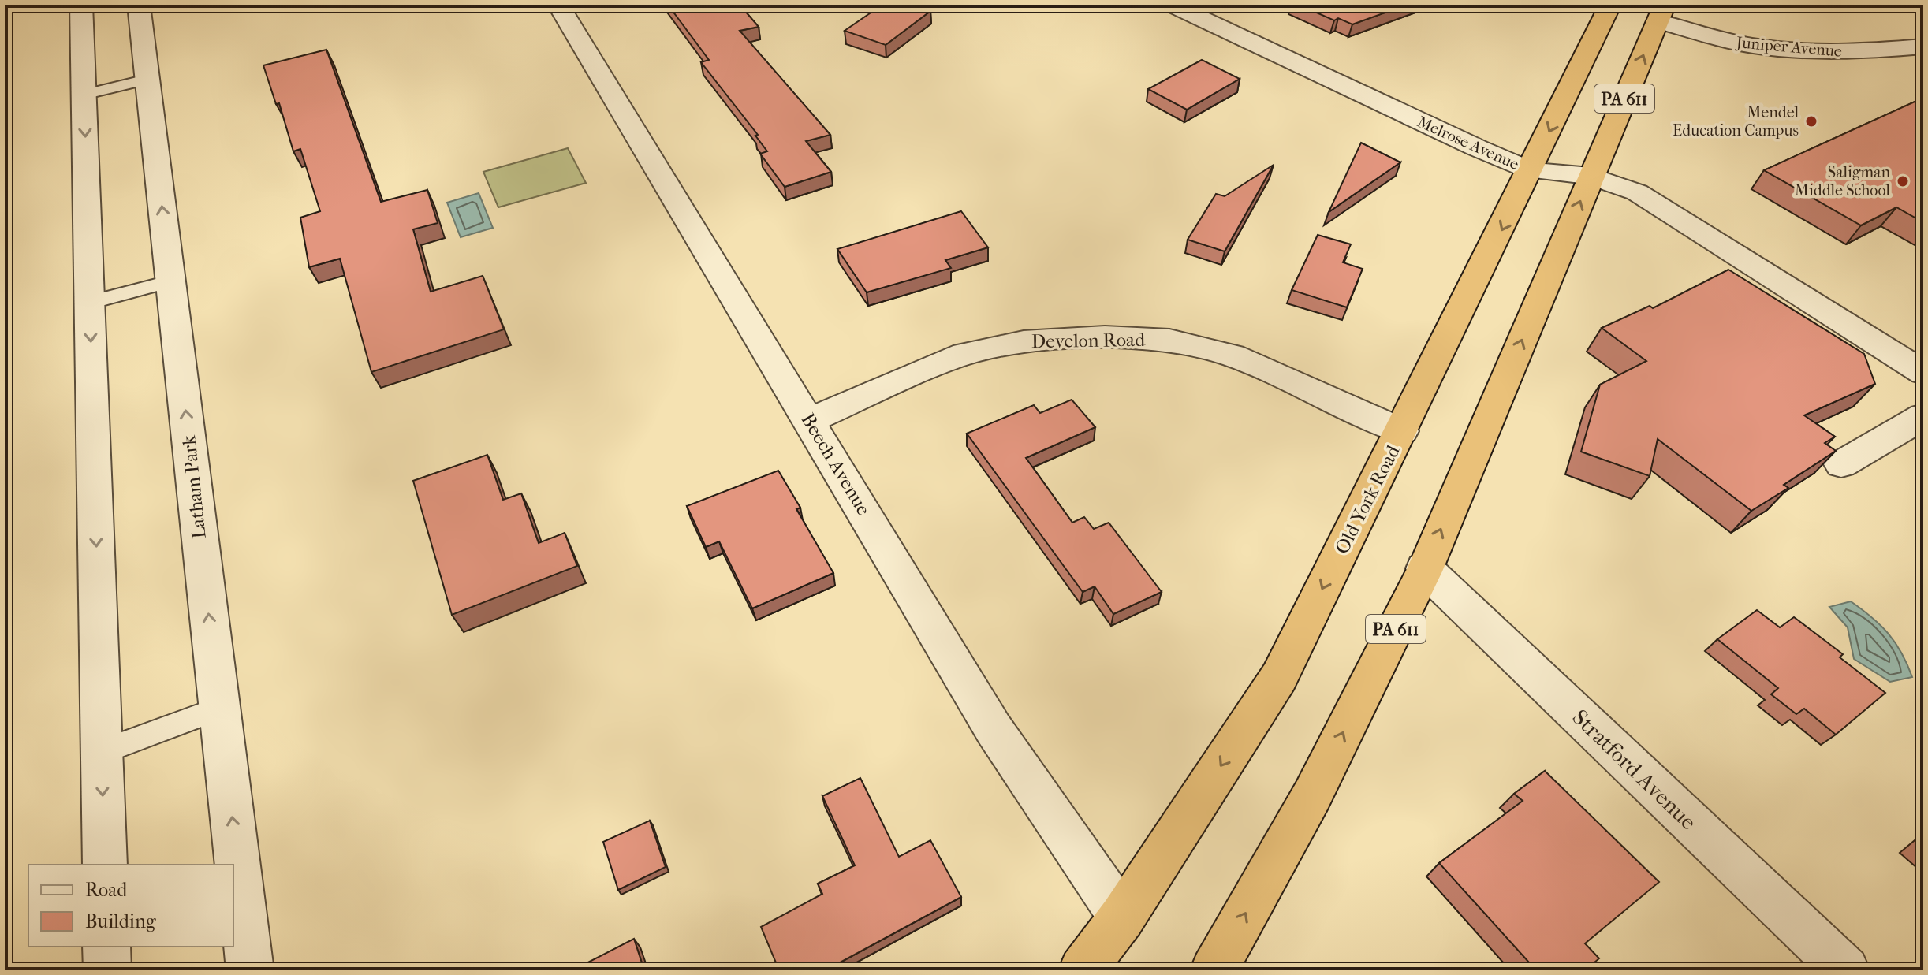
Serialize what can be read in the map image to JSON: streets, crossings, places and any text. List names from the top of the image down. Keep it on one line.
{"streets":{"highway":["PA 611","Old York Road"],"street":["Juniper Avenue","Melrose Avenue","Develon Road","Beech Avenue","Latham Park","Stratford Avenue"]},"crossings":[["Juniper Avenue","PA 611"],["PA 611","Melrose Avenue"],["PA 611","Stratford Avenue"],["Melrose Avenue","Old York Road"],["Develon Road","Beech Avenue"],["Develon Road","Old York Road"],["Beech Avenue","Old York Road"]],"places":["Mendel Education Campus","Saligman Middle School"],"legend":["Road","Building"]}
